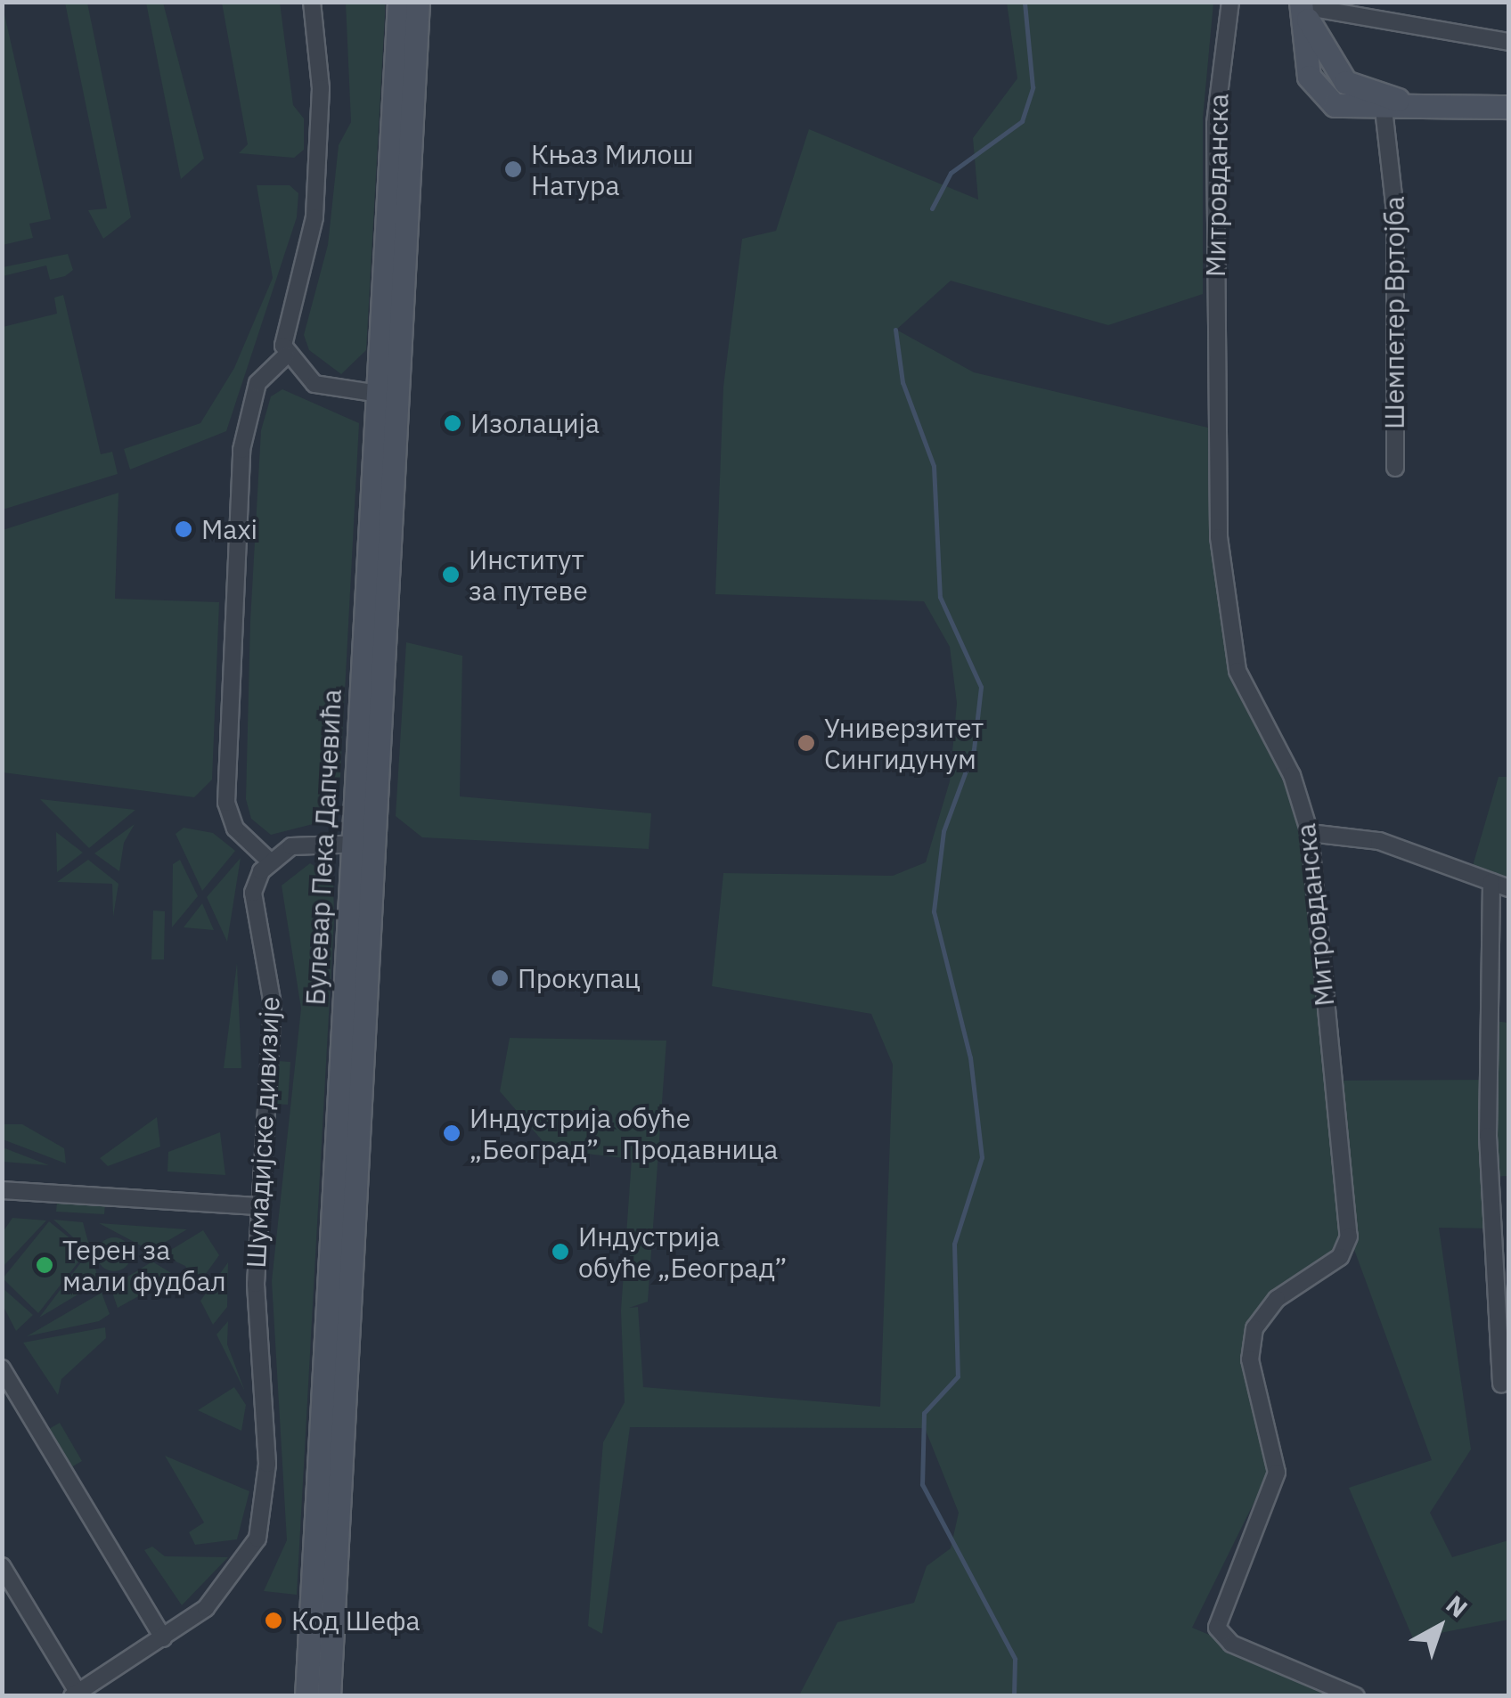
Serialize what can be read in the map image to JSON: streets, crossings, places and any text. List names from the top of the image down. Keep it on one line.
{"streets":{"street":["Митровданска","Шемпетер Вртојба","Булевар Пека Дапчевића","Шумадијске дивизије"]},"places":["Књаз Милош Натура","Изолација","Maxi","Институт за путеве","Универзитет Сингидунум","Прокупац","Индустрија обуће „Београд” - Продавница","Индустрија обуће „Београд”","Терен за мали фудбал","Код Шефа"],"north":"top right"}
